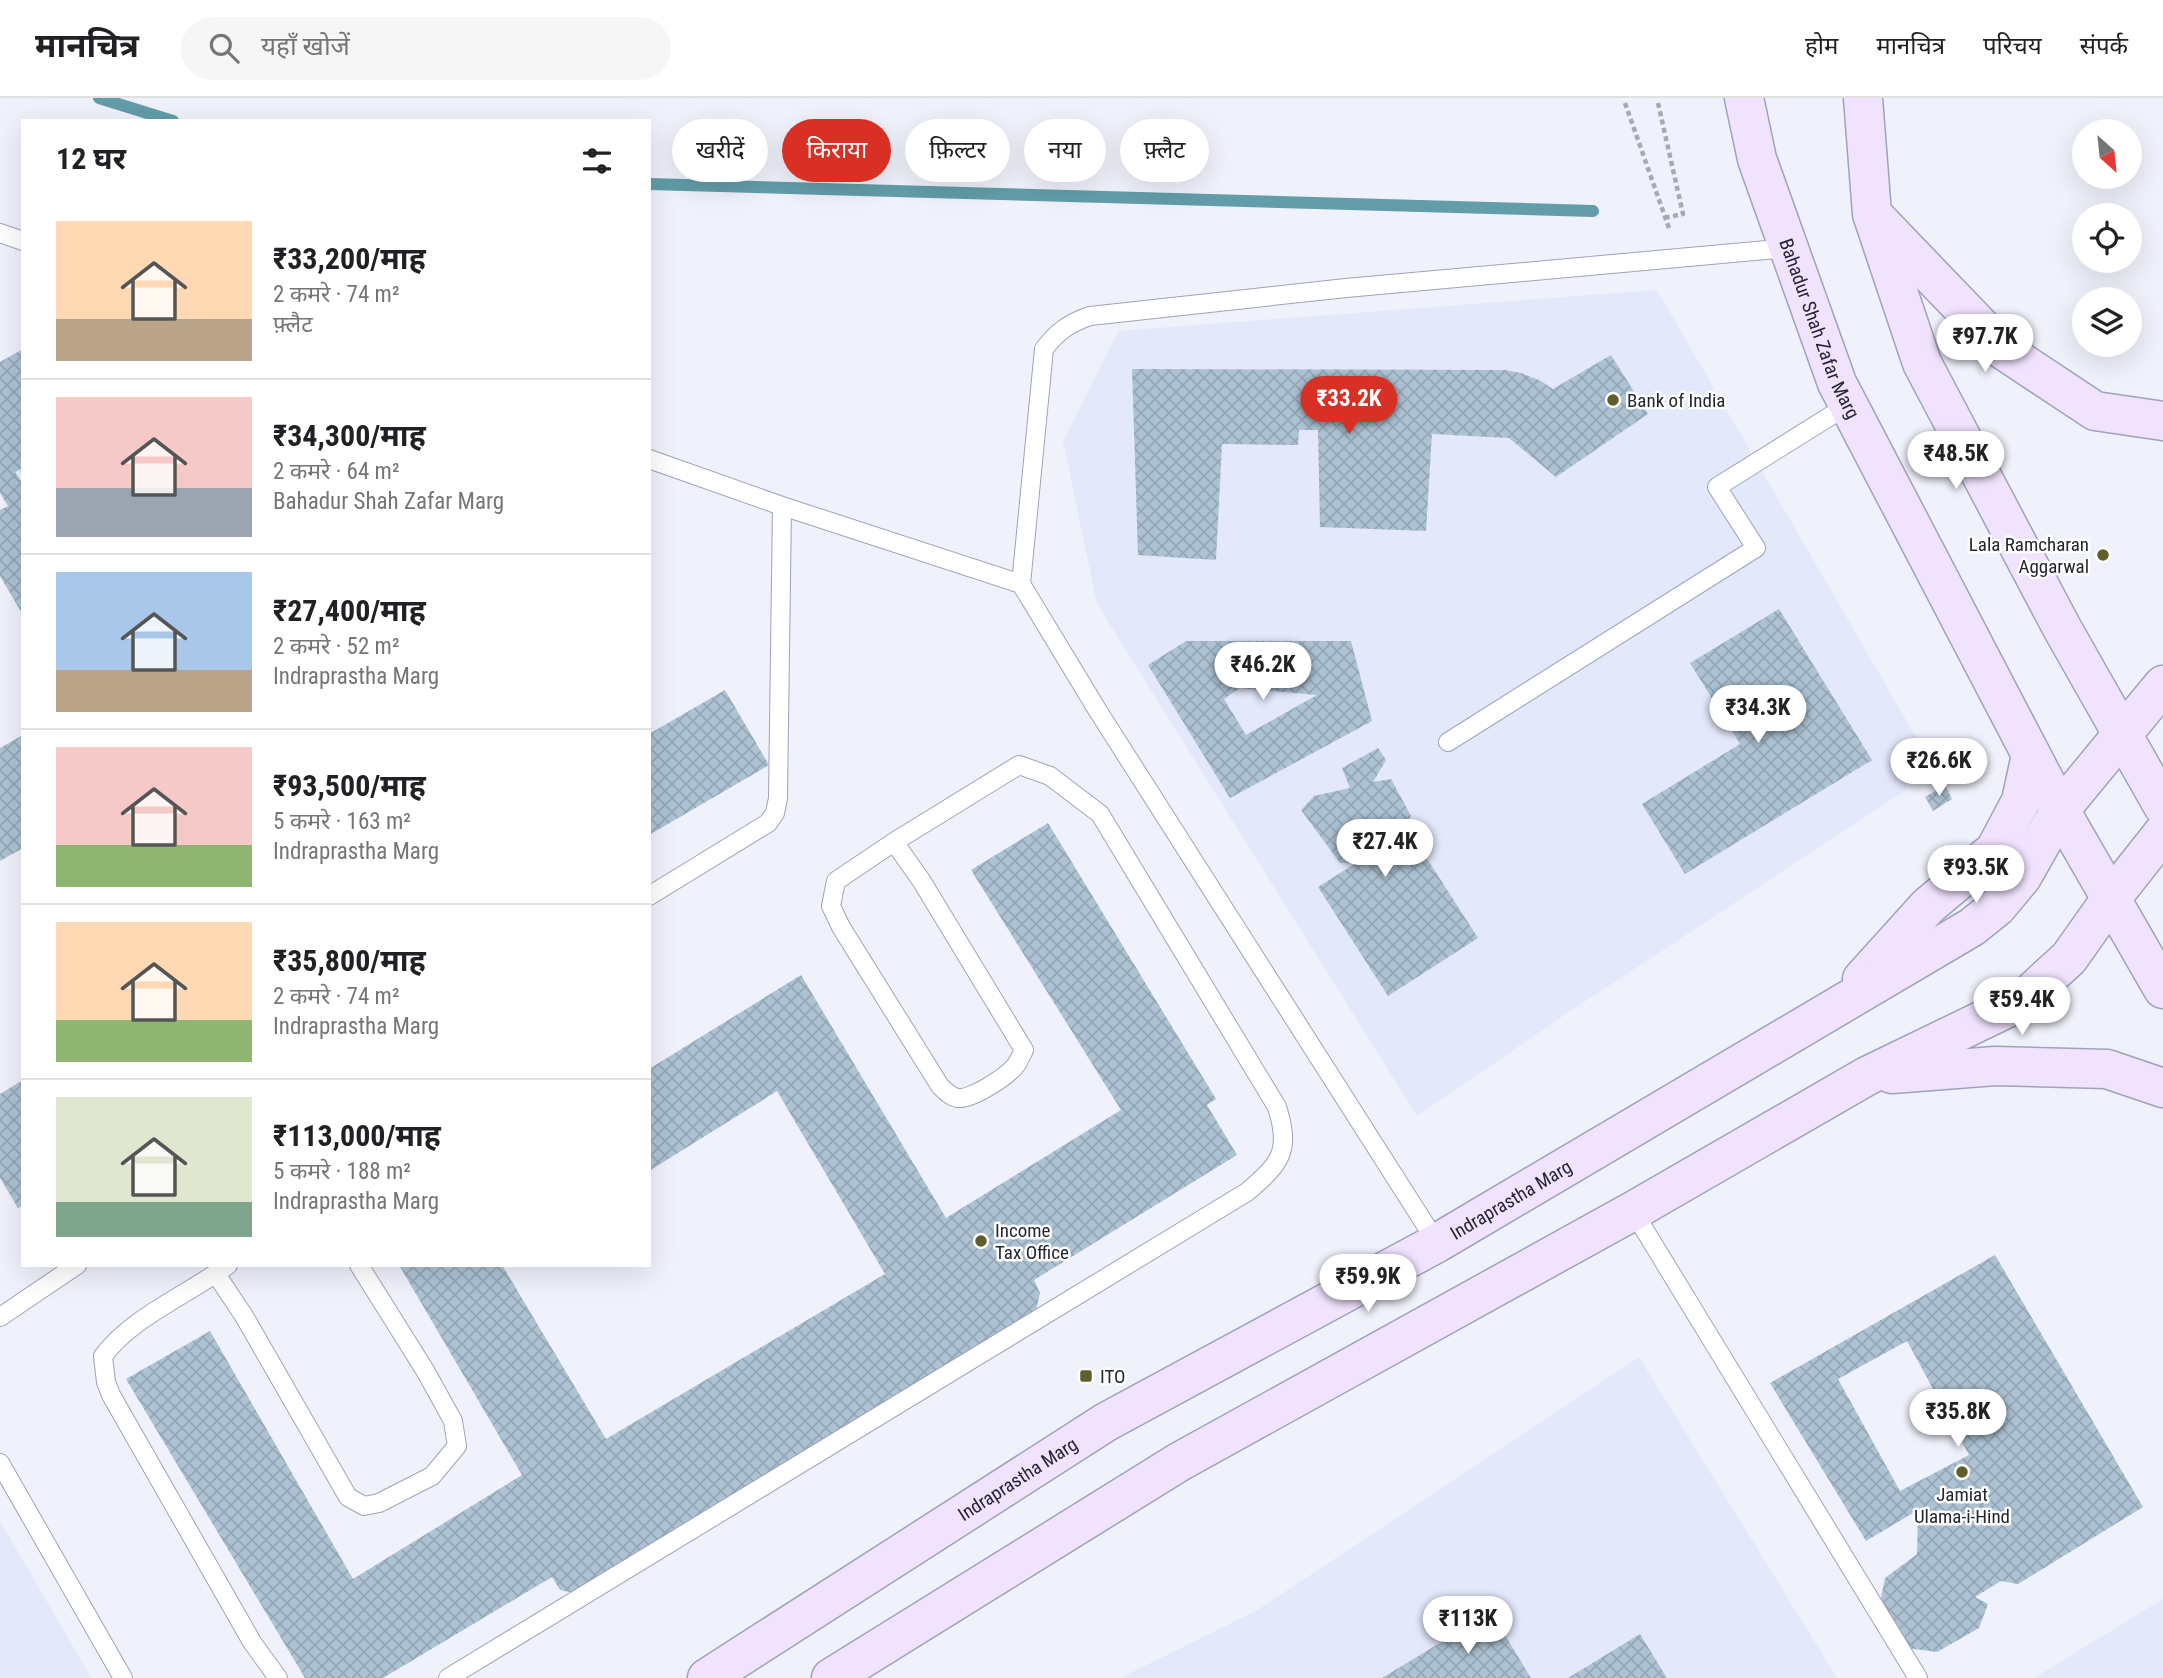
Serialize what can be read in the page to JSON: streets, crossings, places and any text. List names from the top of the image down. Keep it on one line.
{"streets":{"main road":["Bahadur Shah Zafar Marg","Indraprastha Marg"]},"crossings":[["Bahadur Shah Zafar Marg","Indraprastha Marg"]],"places":{"other":["Bank of India","Lala Ramcharan Aggarwal","Income Tax Office","Jamiat Ulama-i-Hind"],"transit":["ITO"]},"north":"bottom right","page":{"header":"मानचित्र","search":"यहाँ खोजें","nav":["होम","मानचित्र","परिचय","संपर्क"],"chip":["खरीदें","किराया","फ़िल्टर","नया","फ़्लैट"],"heading":"12 घर","list":[{"name":"₹33,200/माह","note":"2 कमरे · 74 m² · फ़्लैट"},{"name":"₹34,300/माह","note":"2 कमरे · 64 m² · Bahadur Shah Zafar Marg"},{"name":"₹27,400/माह","note":"2 कमरे · 52 m² · Indraprastha Marg"},{"name":"₹93,500/माह","note":"5 कमरे · 163 m² · Indraprastha Marg"},{"name":"₹35,800/माह","note":"2 कमरे · 74 m² · Indraprastha Marg"},{"name":"₹113,000/माह","note":"5 कमरे · 188 m² · Indraprastha Marg"}],"price":["₹97.7K","₹33.2K","₹48.5K","₹46.2K","₹34.3K","₹26.6K","₹27.4K","₹93.5K","₹59.4K","₹59.9K","₹35.8K","₹113K"]}}
